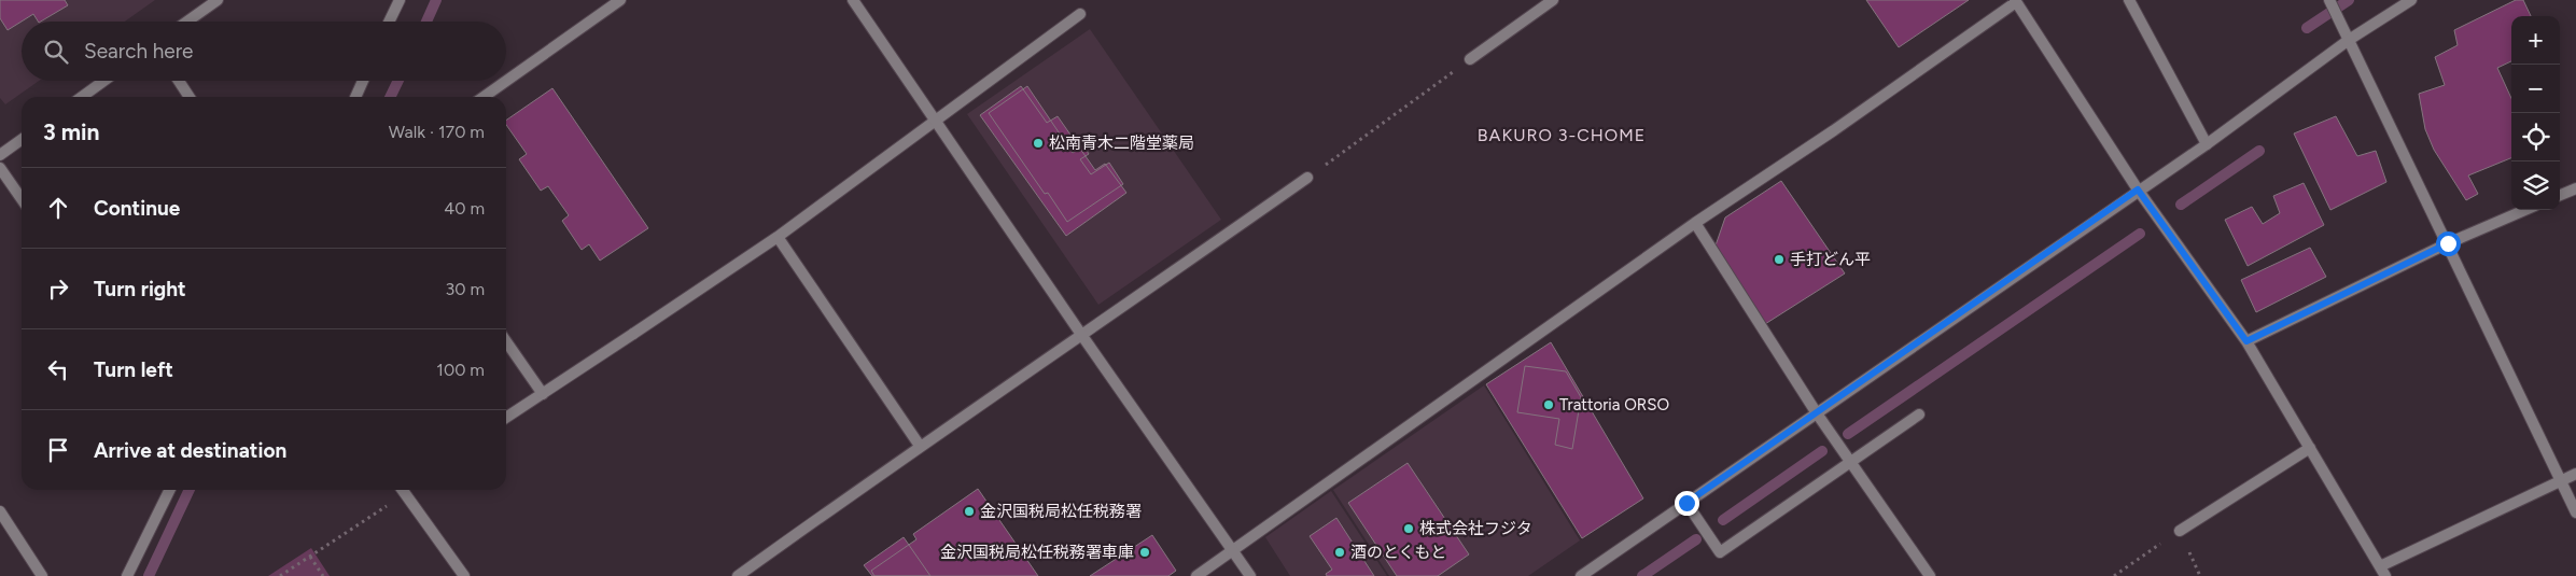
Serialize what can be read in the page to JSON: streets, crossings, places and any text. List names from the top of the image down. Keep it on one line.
{"districts":["BAKURO 3-CHOME"],"places":["松南青木二階堂薬局","手打どん平","Trattoria ORSO","金沢国税局松任税務署","株式会社フジタ","金沢国税局松任税務署車庫","酒のとくもと"],"page":{"map_buttons":["+","−"],"search":"Search here","heading":["3 min","Walk · 170 m"],"list":[["Continue","40 m"],["Turn right","30 m"],["Turn left","100 m"],"Arrive at destination"]}}
